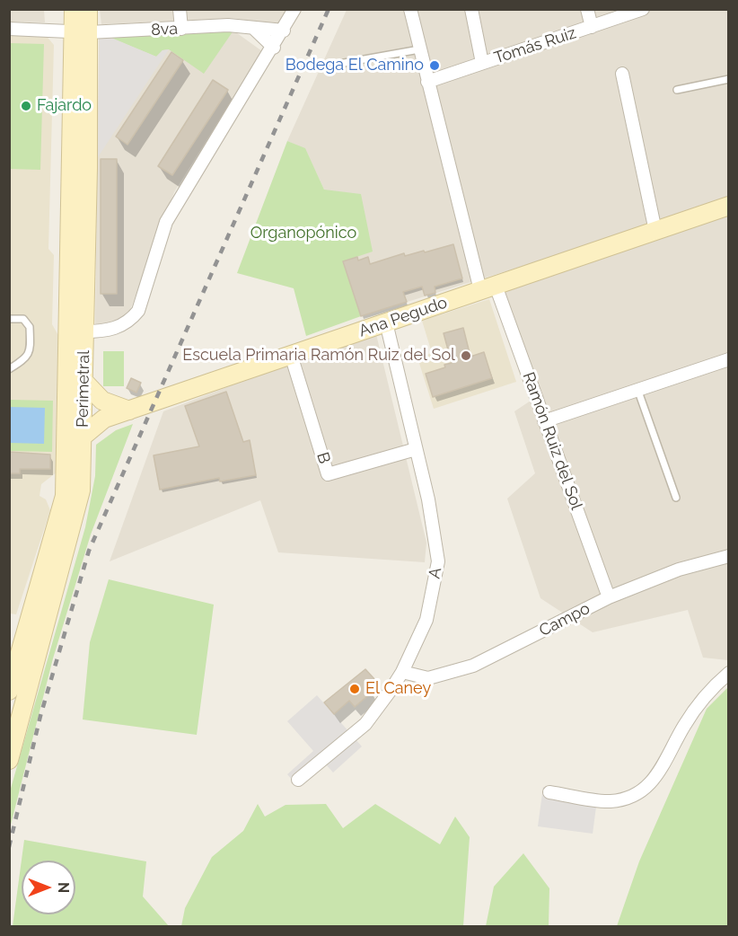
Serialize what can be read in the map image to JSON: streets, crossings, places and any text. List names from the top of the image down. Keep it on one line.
{"streets":{"main road":["Ana Pegudo","Perimetral"],"street":["8va","Tomás Ruiz","Ramón Ruiz del Sol","B","A","Campo"]},"crossings":[["8va","Perimetral"],["Tomás Ruiz","Ramón Ruiz del Sol"],["Ana Pegudo","Perimetral"],["Ana Pegudo","Ramón Ruiz del Sol"],["Ana Pegudo","B"],["Ana Pegudo","A"],["Ramón Ruiz del Sol","Campo"],["B","A"],["A","Campo"]],"parks":["Organopónico"],"places":["Bodega El Camino","Fajardo","Escuela Primaria Ramón Ruiz del Sol","El Caney"],"north":"right"}
